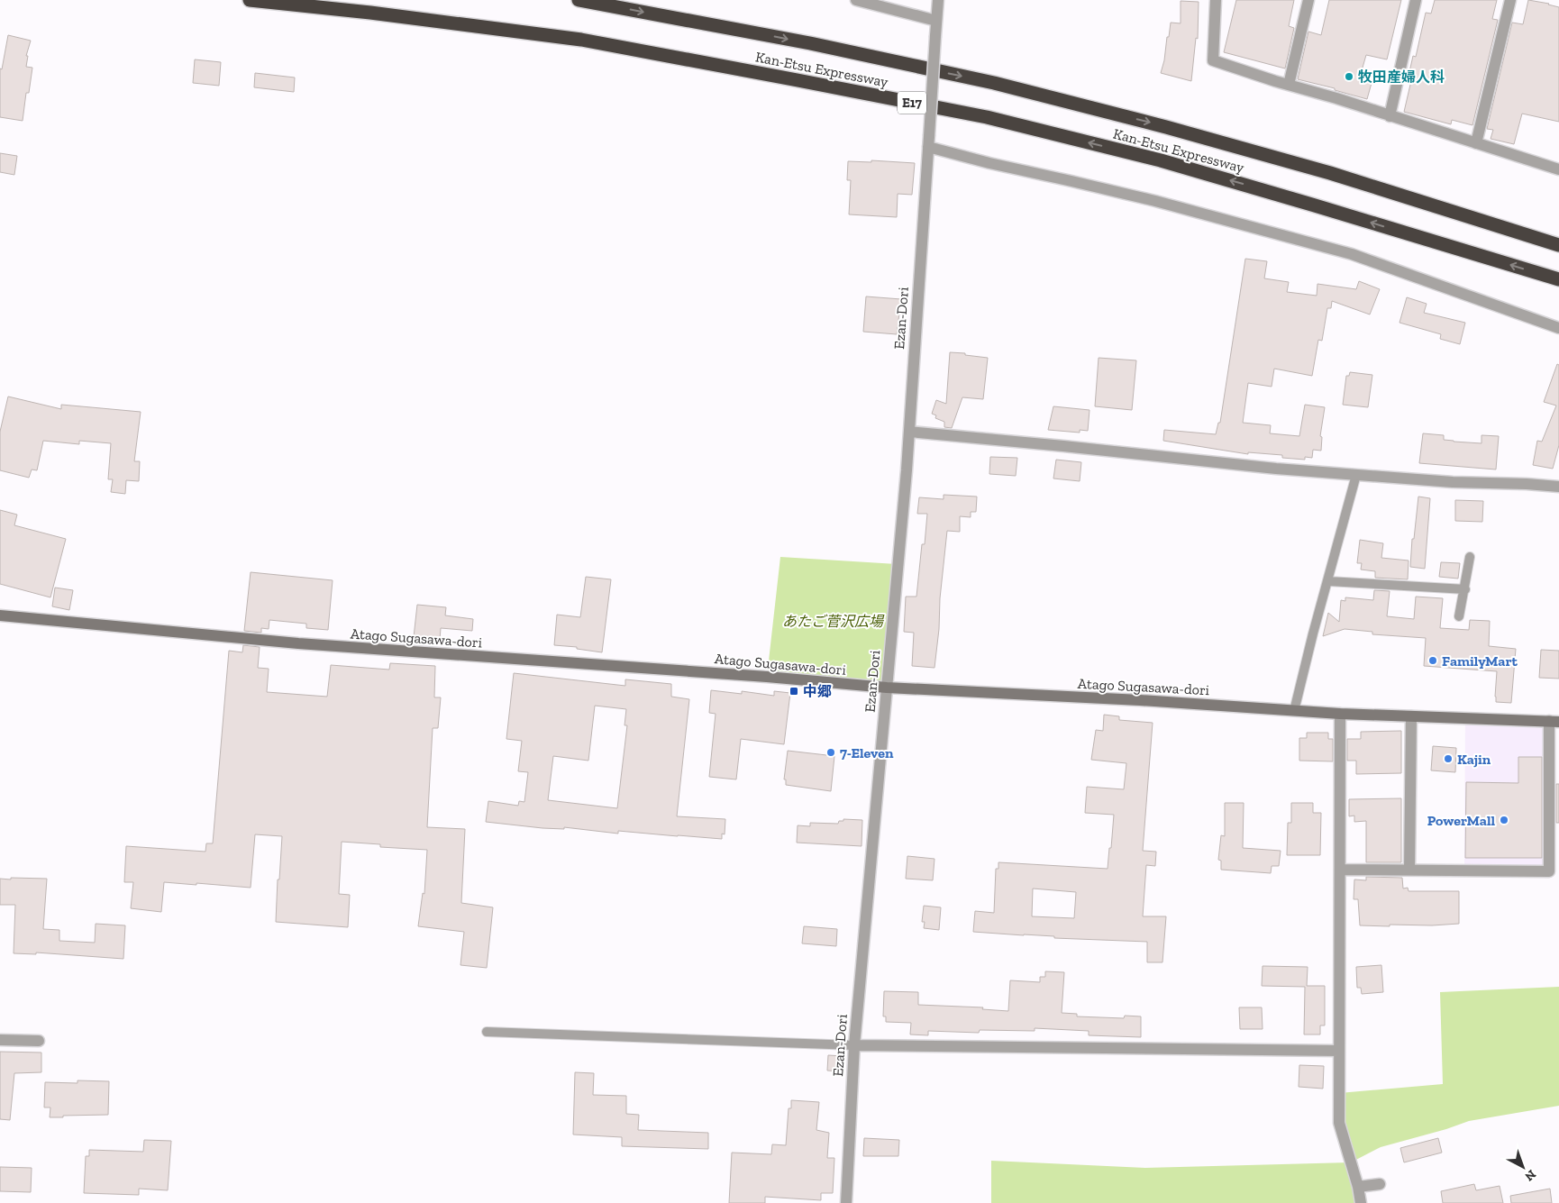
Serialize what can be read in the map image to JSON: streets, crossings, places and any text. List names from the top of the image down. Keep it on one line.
{"streets":{"highway":["Kan-Etsu Expressway","E17"],"street":["Ezan-Dori","Atago Sugasawa-dori"]},"crossings":[["Ezan-Dori","Atago Sugasawa-dori"]],"parks":["あたご菅沢広場"],"places":{"other":["牧田産婦人科","FamilyMart","7-Eleven","Kajin","PowerMall"],"transit":["中郷"]},"north":"bottom right"}
